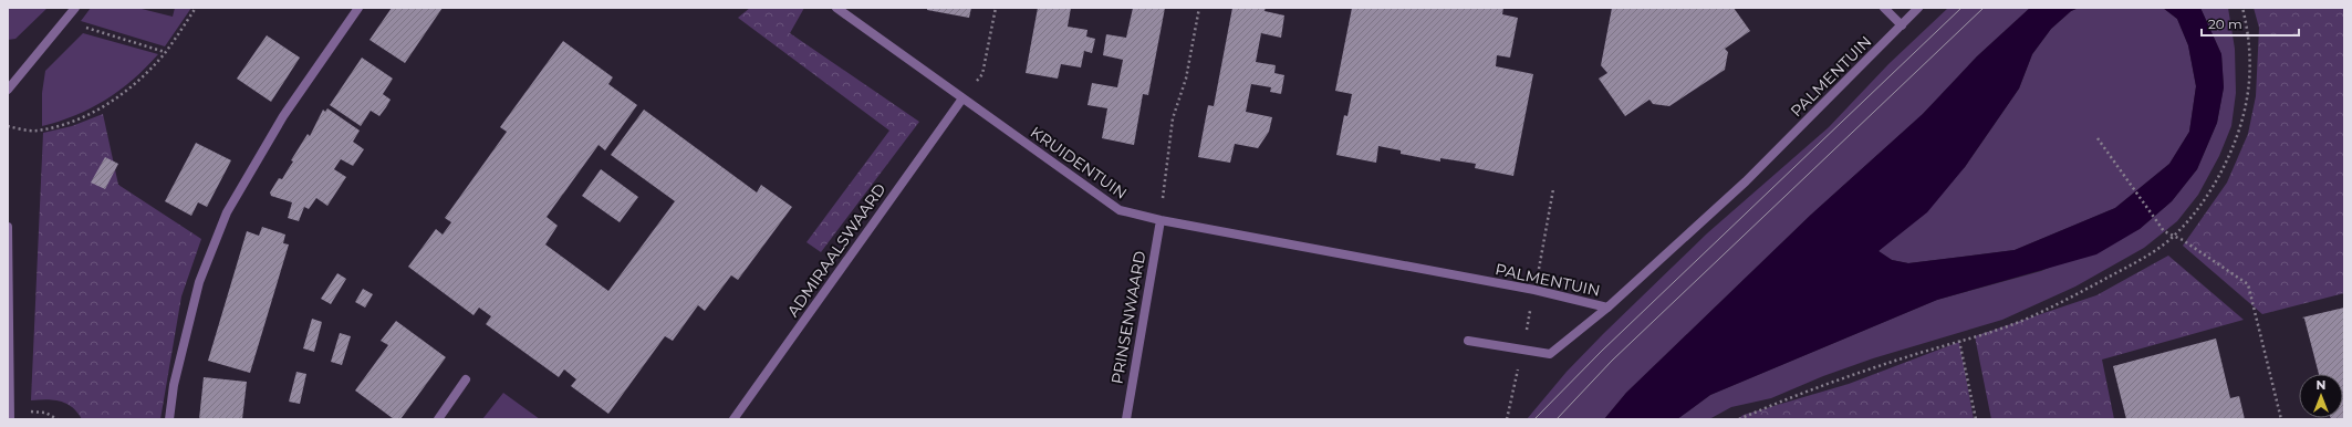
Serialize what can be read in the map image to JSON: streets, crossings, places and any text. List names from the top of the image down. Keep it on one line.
{"streets":{"street":["PALMENTUIN","KRUIDENTUIN","ADMIRAALSWAARD","PRINSENWAARD"]},"crossings":[["PALMENTUIN","KRUIDENTUIN"],["PALMENTUIN","PRINSENWAARD"],["KRUIDENTUIN","ADMIRAALSWAARD"],["KRUIDENTUIN","PRINSENWAARD"]],"scale_bar":"20 m","north":"top"}
